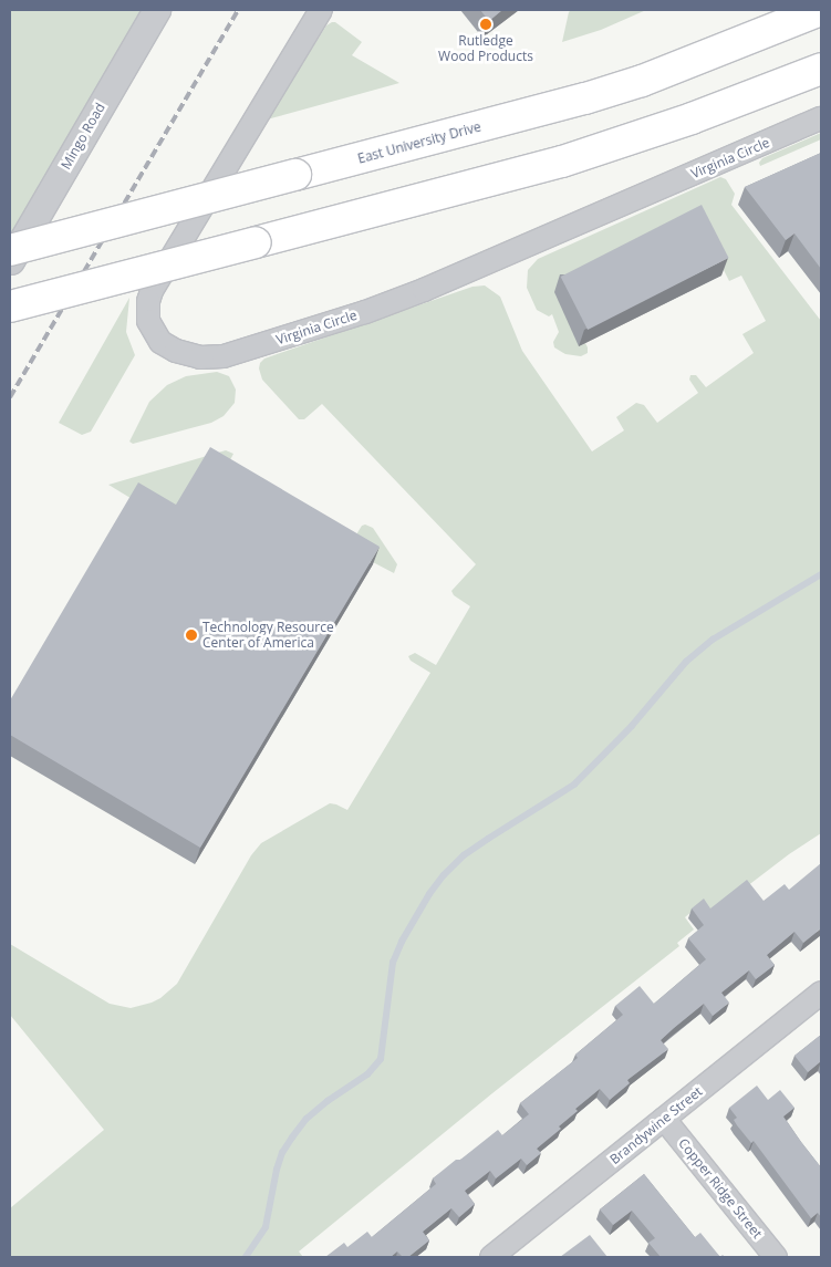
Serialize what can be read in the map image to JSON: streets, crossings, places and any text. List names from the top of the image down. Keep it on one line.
{"streets":{"main road":["East University Drive"],"street":["Mingo Road","Virginia Circle","Brandywine Street","Copper Ridge Street"]},"crossings":[["Brandywine Street","Copper Ridge Street"]],"places":["Rutledge Wood Products","Technology Resource Center of America"]}
